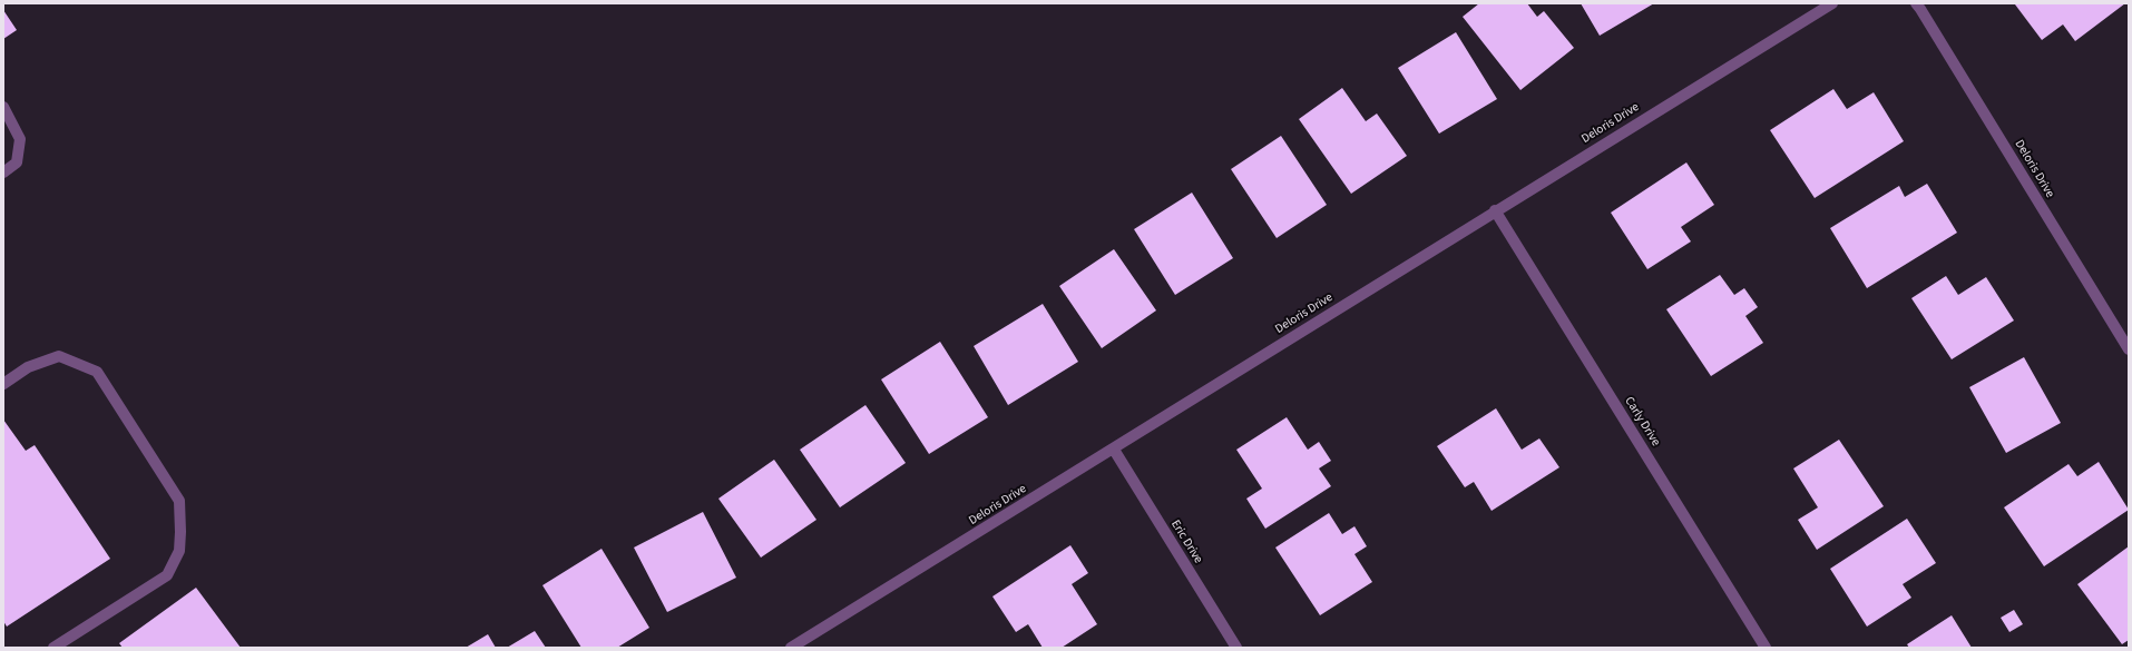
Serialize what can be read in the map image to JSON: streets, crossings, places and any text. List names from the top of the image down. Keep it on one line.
{"streets":{"street":["Deloris Drive","Carly Drive","Eric Drive"]},"crossings":[["Deloris Drive","Carly Drive"],["Deloris Drive","Eric Drive"]]}
